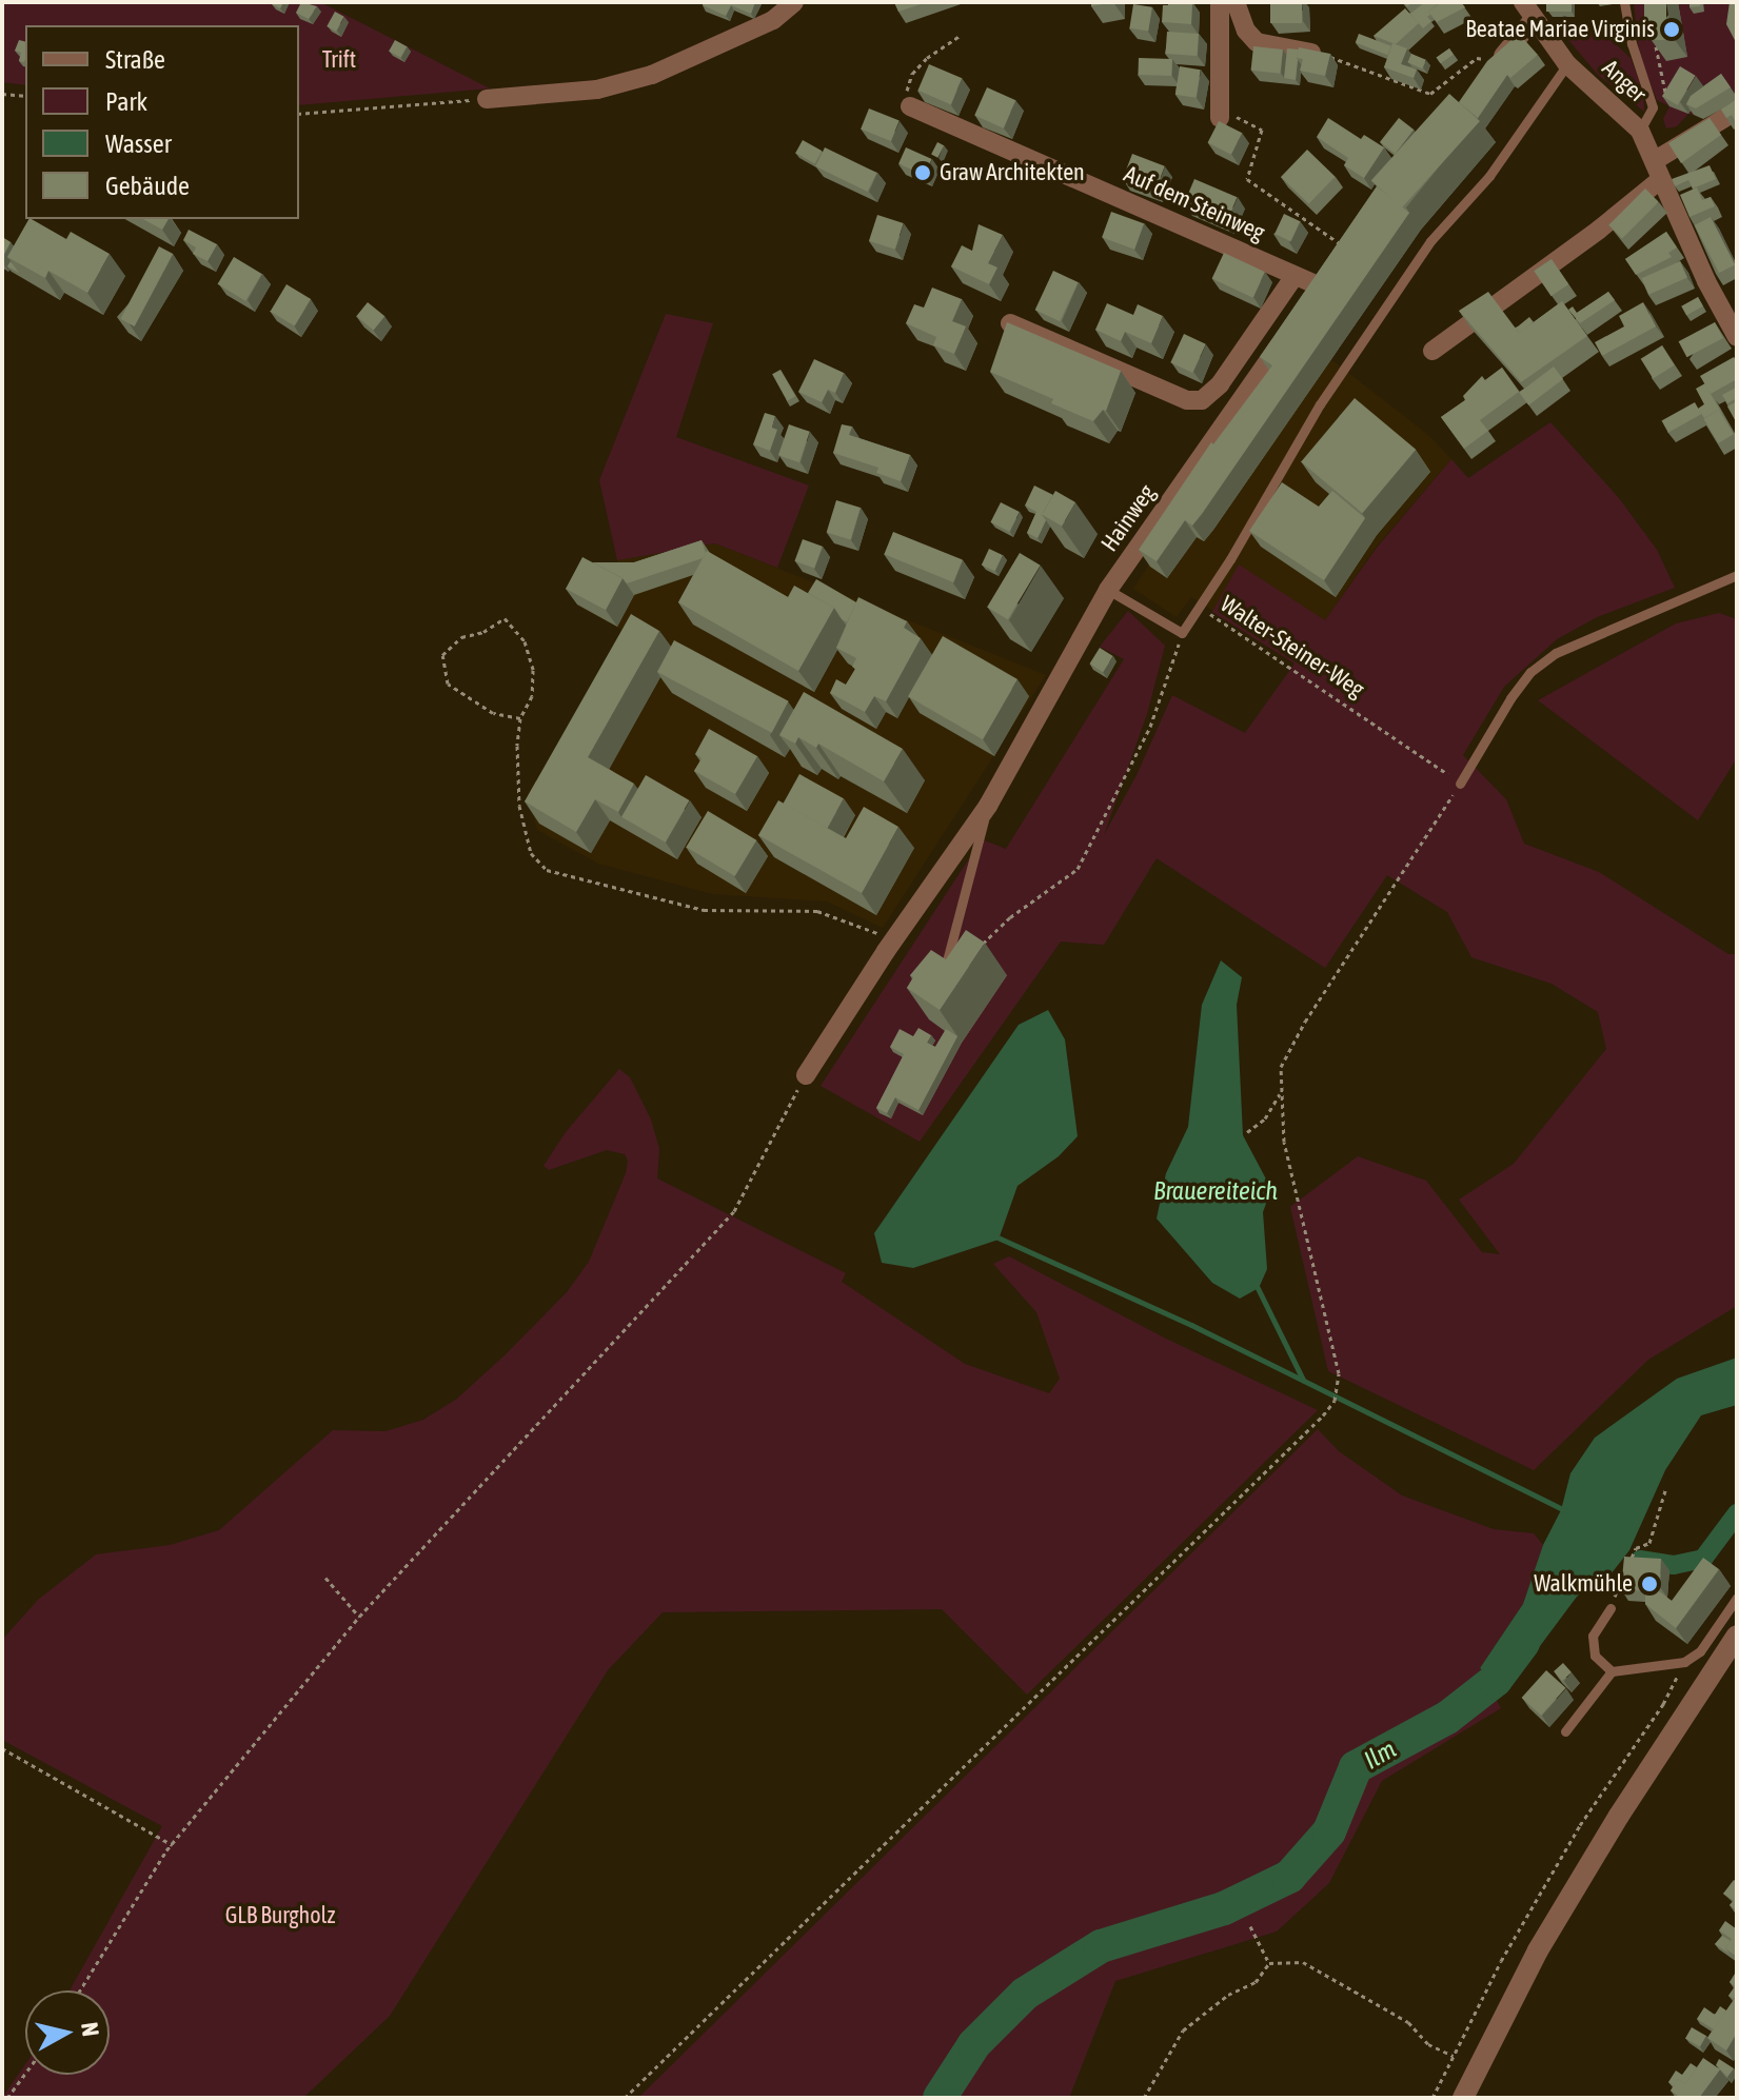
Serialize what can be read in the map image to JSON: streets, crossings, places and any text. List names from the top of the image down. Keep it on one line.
{"streets":{"street":["Anger","Auf dem Steinweg","Hainweg"],"lane":["Walter-Steiner-Weg"]},"water":["Brauereiteich","Ilm"],"parks":["Trift","GLB Burgholz"],"places":["Beatae Mariae Virginis","Graw Architekten","Walkmühle"],"legend":["Straße","Park","Wasser","Gebäude"],"north":"right"}
